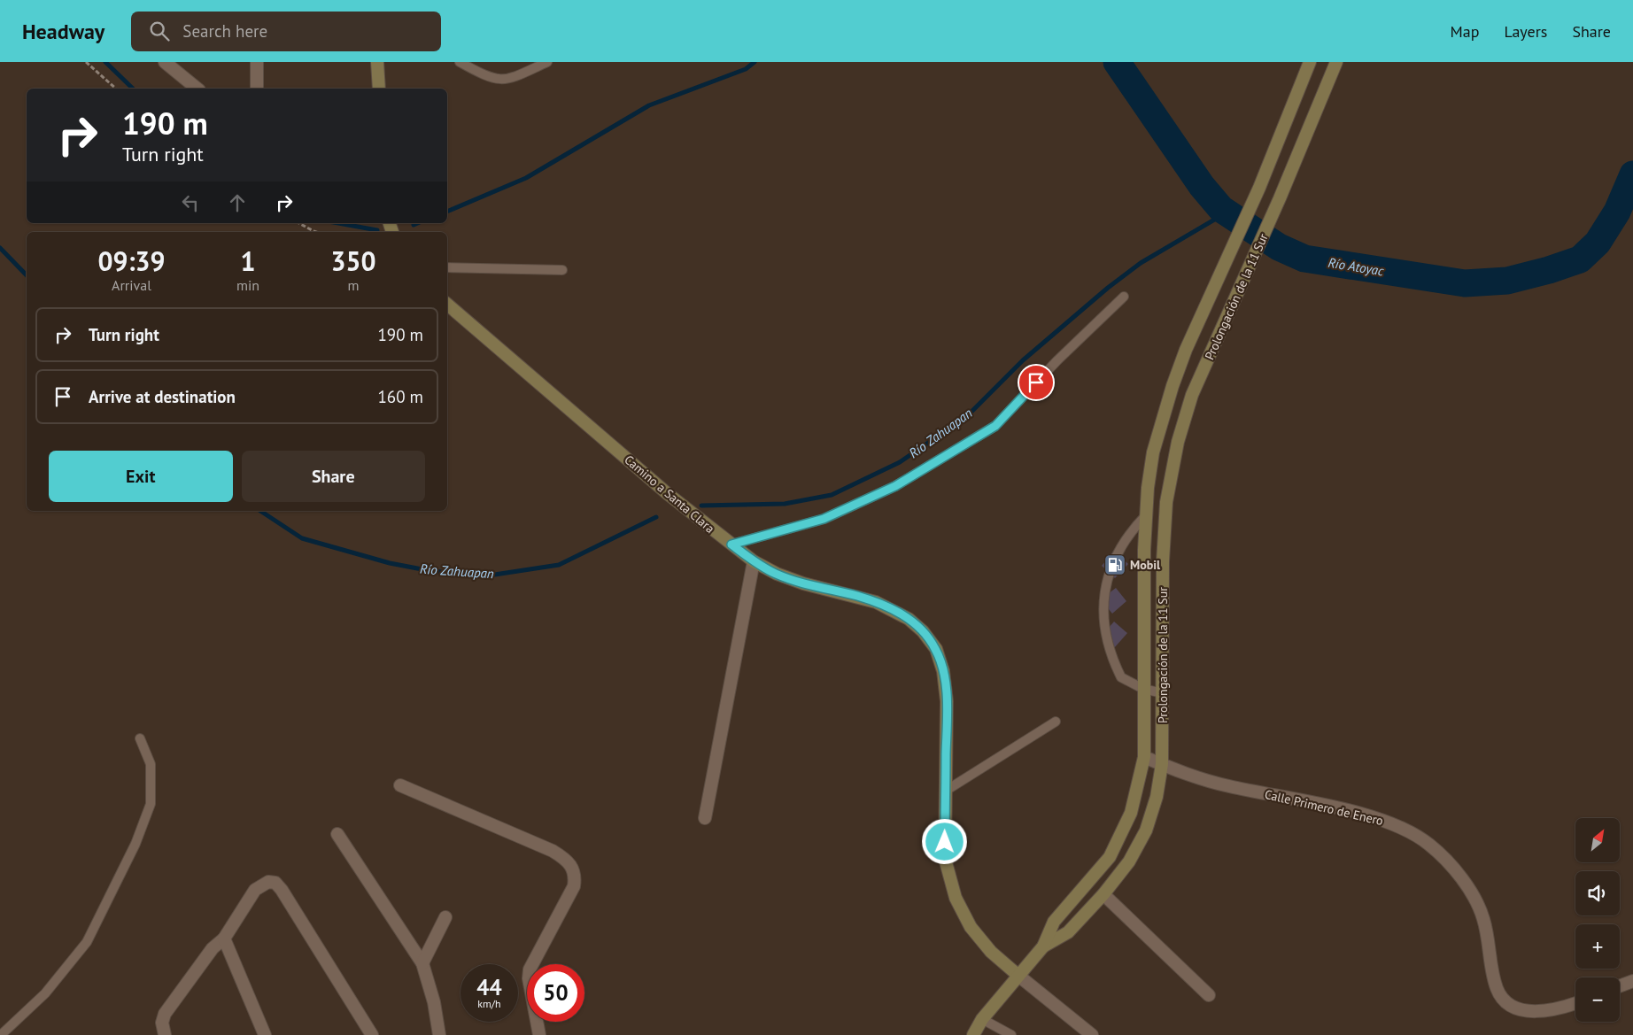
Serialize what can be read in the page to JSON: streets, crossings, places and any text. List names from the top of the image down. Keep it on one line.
{"streets":{"main road":["Prolongación de la 11 Sur","Camino a Santa Clara"],"street":["Calle Primero de Enero"]},"crossings":[["Prolongación de la 11 Sur","Camino a Santa Clara"],["Prolongación de la 11 Sur","Calle Primero de Enero"]],"water":["Río Atoyac","Río Zahuapan"],"places":{"fuel station":["Mobil"]},"north":"top right","page":{"header":"Headway","search":"Search here","nav":["Map","Layers","Share"],"turn":["190 m","Turn right"],"eta":["09:39","Arrival","1","min","350","m"],"list":[{"name":"Turn right","value":"190 m"},{"name":"Arrive at destination","value":"160 m"}],"buttons":["Exit","Share"],"map_buttons":["+","−"],"speed":"44 km/h","limit":"50"}}
